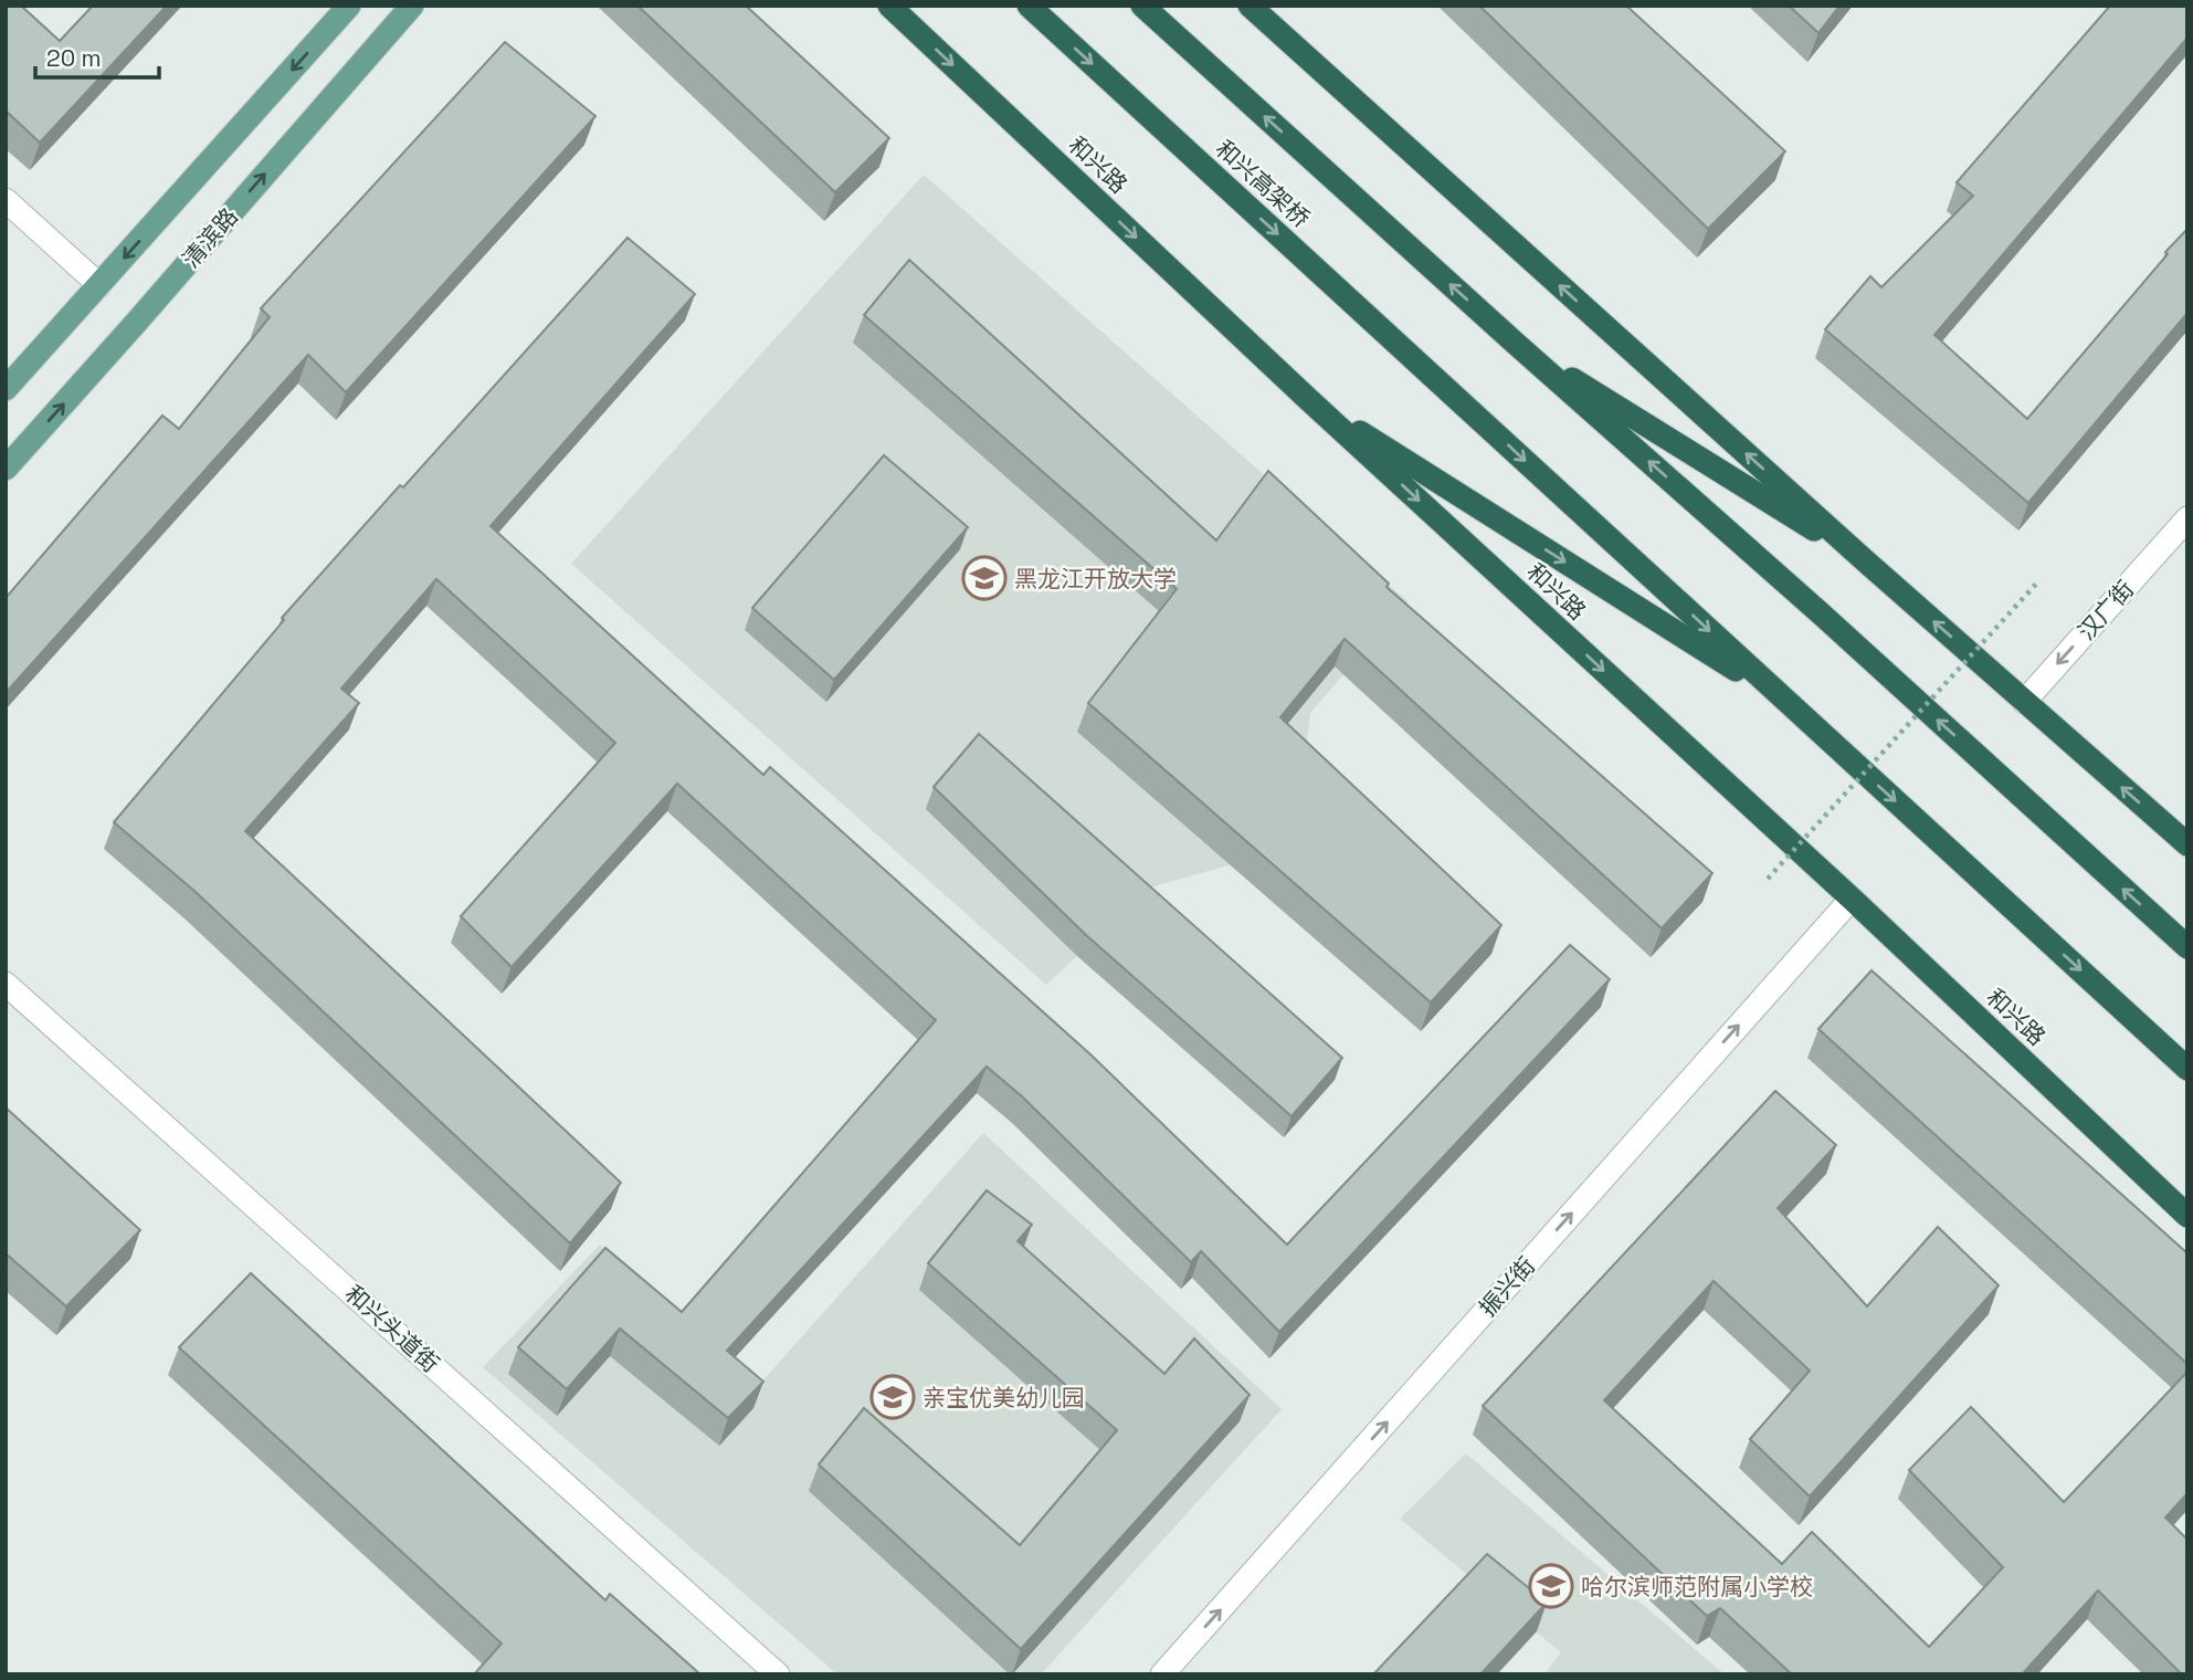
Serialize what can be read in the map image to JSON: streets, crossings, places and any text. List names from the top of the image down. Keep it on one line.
{"streets":{"highway":["和兴路","和兴高架桥"],"main road":["清滨路"],"street":["汉广街","振兴街","和兴头道街"]},"crossings":[["和兴路","振兴街"]],"one_way":["汉广街","振兴街"],"places":{"school or university":["黑龙江开放大学","亲宝优美幼儿园","哈尔滨师范附属小学校"]},"scale_bar":"20 m"}
